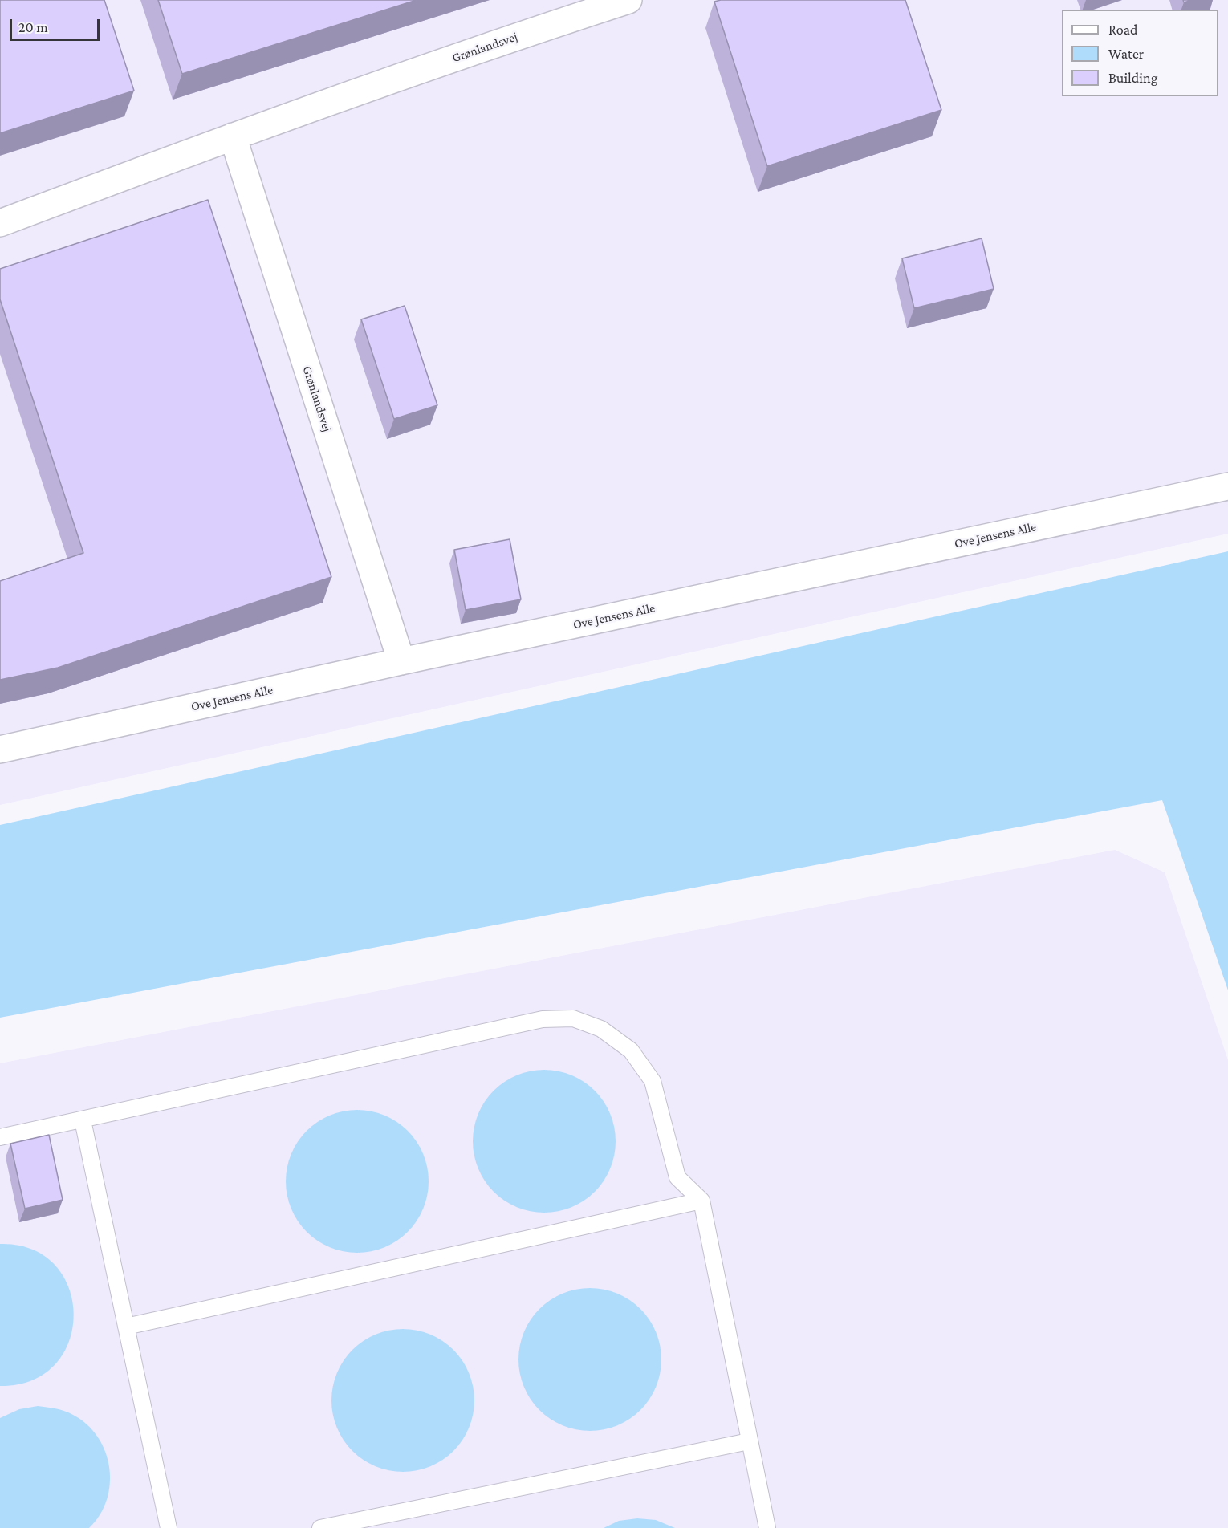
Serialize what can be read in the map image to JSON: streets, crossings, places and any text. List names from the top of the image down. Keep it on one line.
{"streets":{"street":["Grønlandsvej","Ove Jensens Alle"]},"crossings":[["Grønlandsvej","Ove Jensens Alle"]],"legend":["Road","Water","Building"],"scale_bar":"20 m"}
